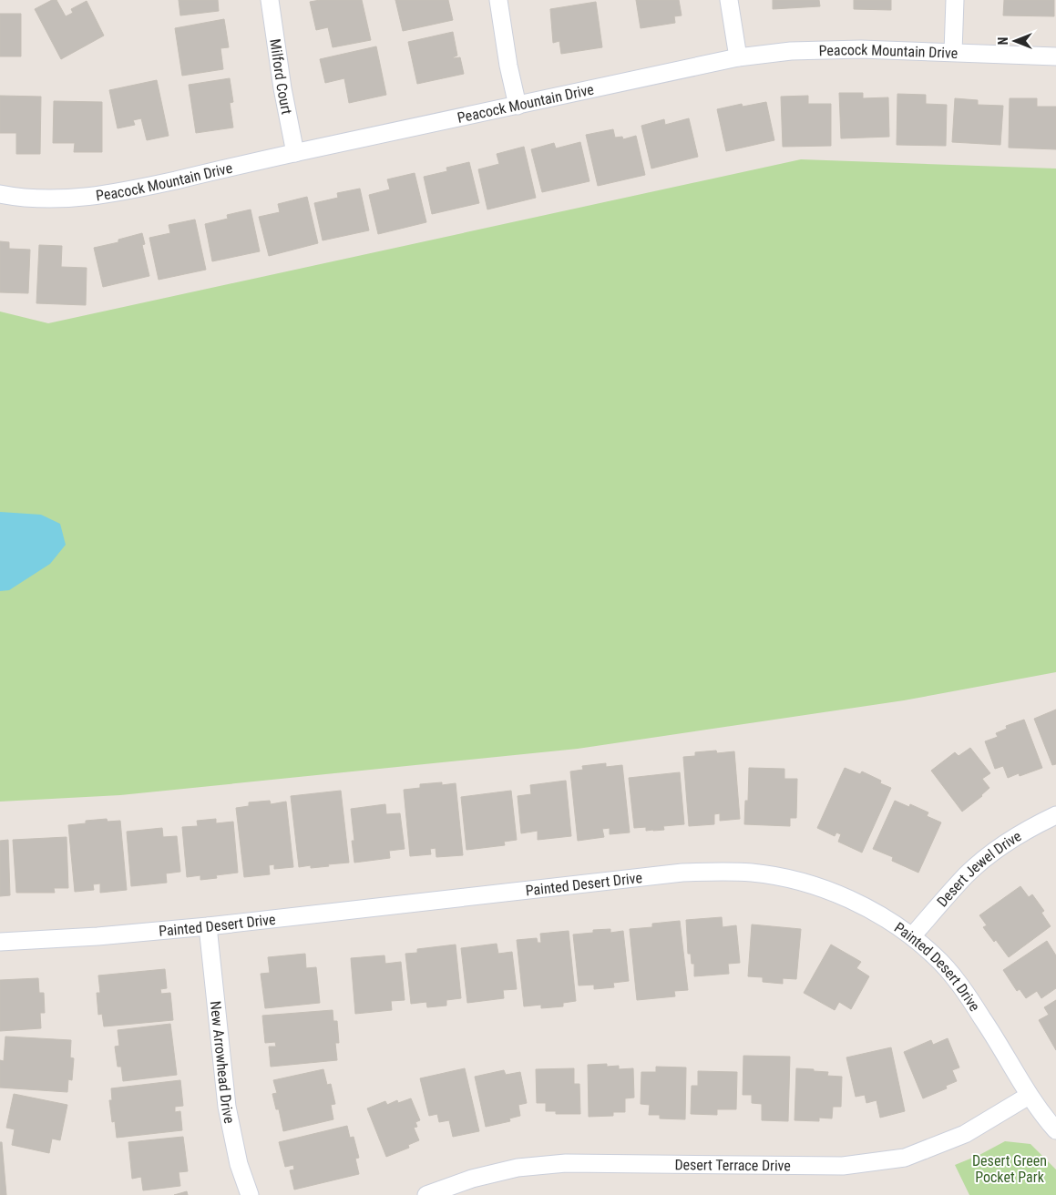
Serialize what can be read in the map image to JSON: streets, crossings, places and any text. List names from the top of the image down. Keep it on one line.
{"streets":{"street":["Peacock Mountain Drive","Milford Court","Desert Jewel Drive","Painted Desert Drive","New Arrowhead Drive","Desert Terrace Drive"]},"crossings":[["Peacock Mountain Drive","Milford Court"],["Desert Jewel Drive","Painted Desert Drive"],["Painted Desert Drive","New Arrowhead Drive"],["Painted Desert Drive","Desert Terrace Drive"]],"parks":["Desert Green Pocket Park"],"north":"left"}
